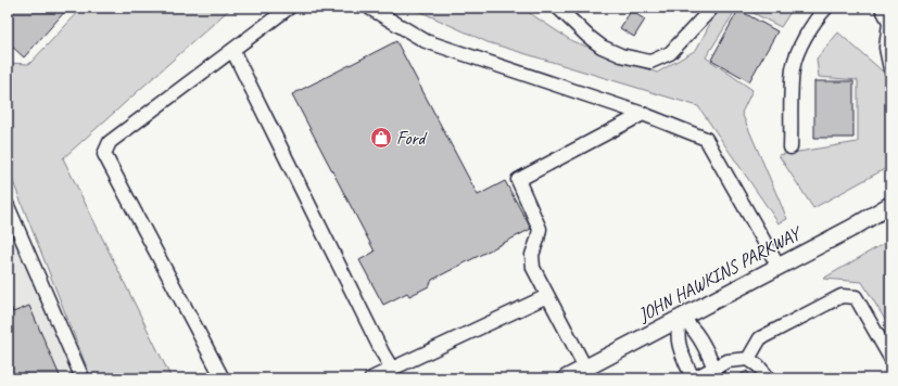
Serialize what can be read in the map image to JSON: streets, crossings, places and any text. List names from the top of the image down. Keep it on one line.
{"streets":{"main road":["JOHN HAWKINS PARKWAY"]},"places":{"shop":["Ford"]}}
